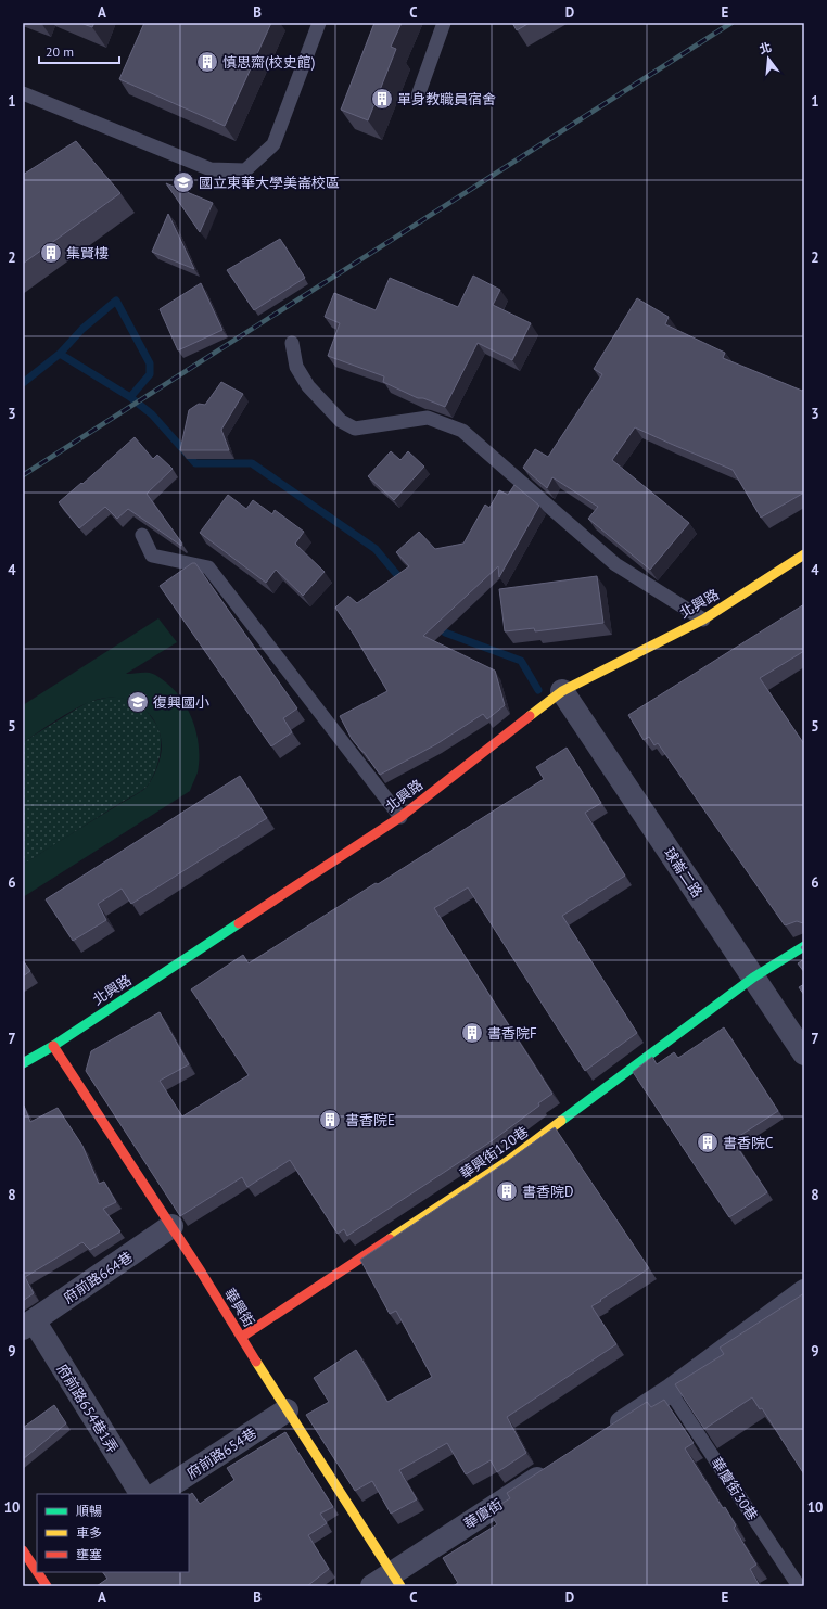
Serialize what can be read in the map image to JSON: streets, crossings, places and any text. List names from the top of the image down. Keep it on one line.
{"streets":{"street":["北興路","球崙二路","華興街120巷","府前路664巷","華興街","府前路654巷1弄","府前路654巷","華廈街"],"lane":["華廈街30巷"]},"crossings":[["北興路","球崙二路"],["北興路","華興街"],["球崙二路","華興街120巷"],["華興街120巷","華興街"],["府前路664巷","華興街"],["府前路664巷","府前路654巷1弄"],["華興街","府前路654巷"],["華興街","華廈街"]],"places":{"building":["慎思齋(校史館)","單身教職員宿舍","集賢樓","書香院F","書香院E","書香院C","書香院D"],"school or university":["國立東華大學美崙校區","復興國小"]},"legend":["順暢","車多","壅塞"],"scale_bar":"20 m","north":"top","grid":{"columns":["A","B","C","D","E"],"rows":["1","2","3","4","5","6","7","8","9","10"]}}
